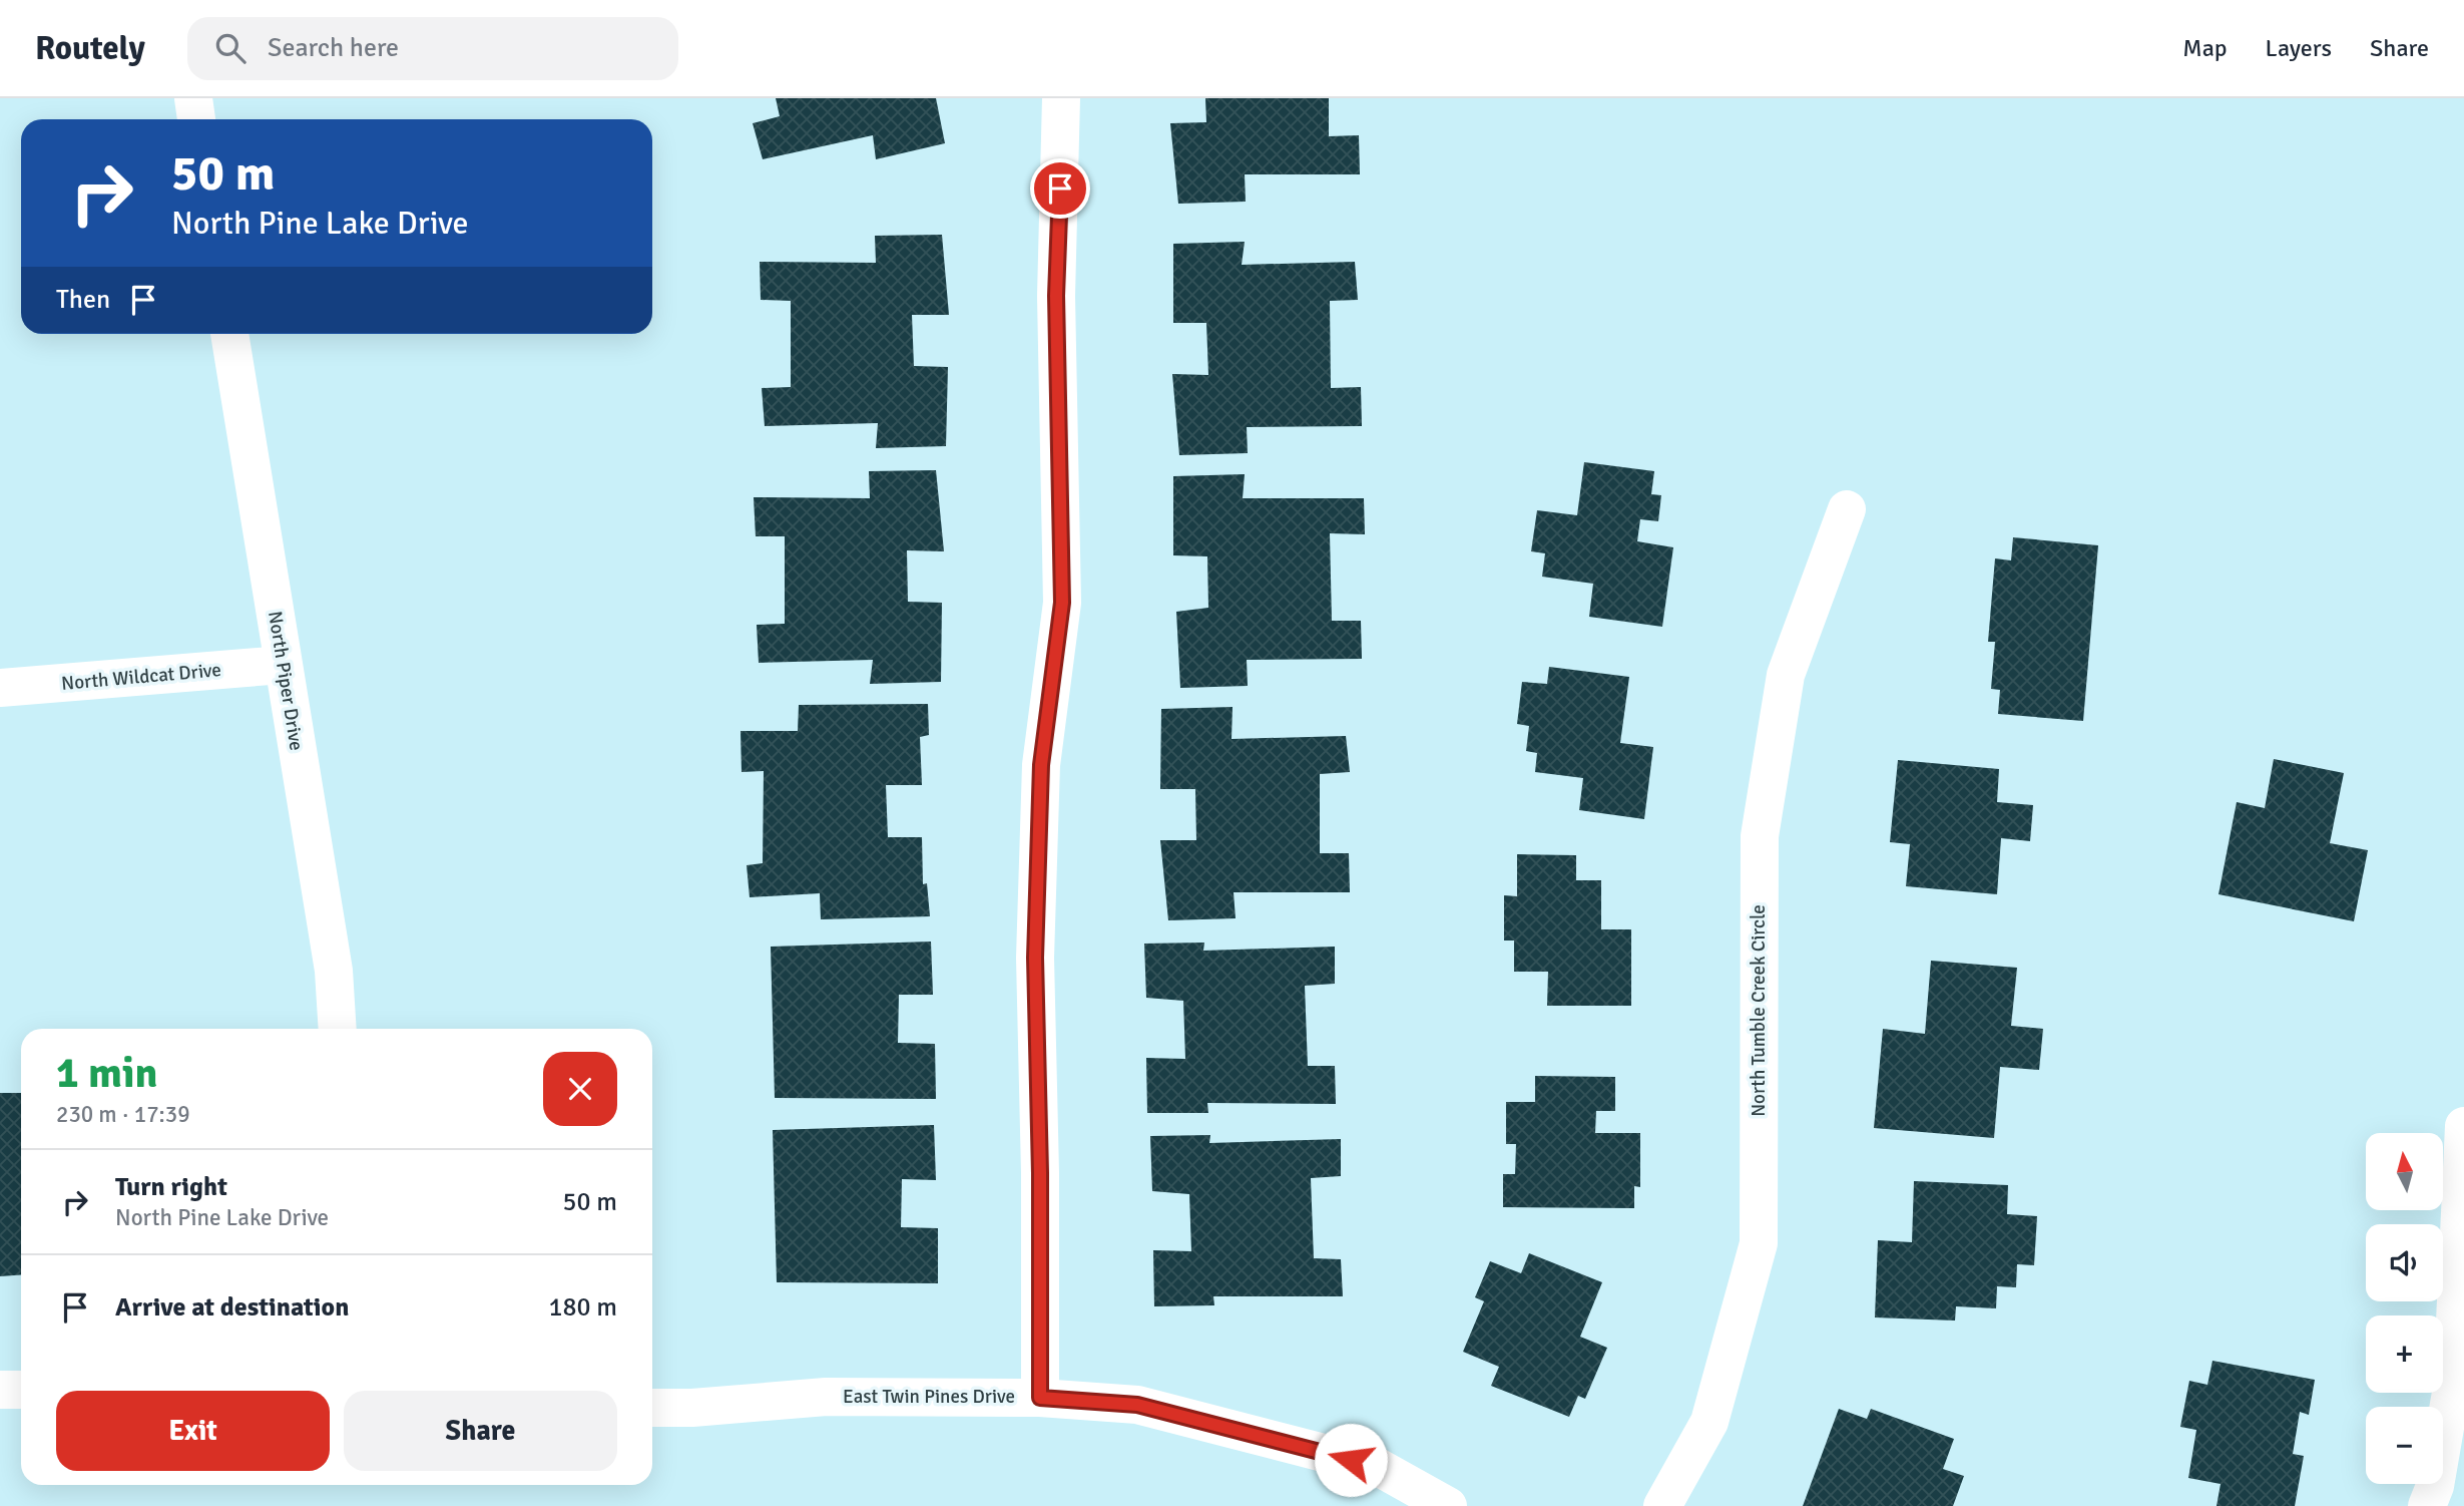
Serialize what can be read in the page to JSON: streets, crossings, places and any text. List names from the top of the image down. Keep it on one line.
{"streets":{"street":["North Wildcat Drive","North Piper Drive","North Tumble Creek Circle","East Twin Pines Drive"]},"crossings":[["North Wildcat Drive","North Piper Drive"]],"north":"top","page":{"header":"Routely","search":"Search here","nav":["Map","Layers","Share"],"turn":["50 m","North Pine Lake Drive"],"then":"Then","heading":["1 min","230 m · 17:39"],"map_buttons":["+","−"],"list":[{"name":"Turn right","note":"North Pine Lake Drive","value":"50 m"},{"name":"Arrive at destination","value":"180 m"}],"buttons":["Exit","Share"]}}
